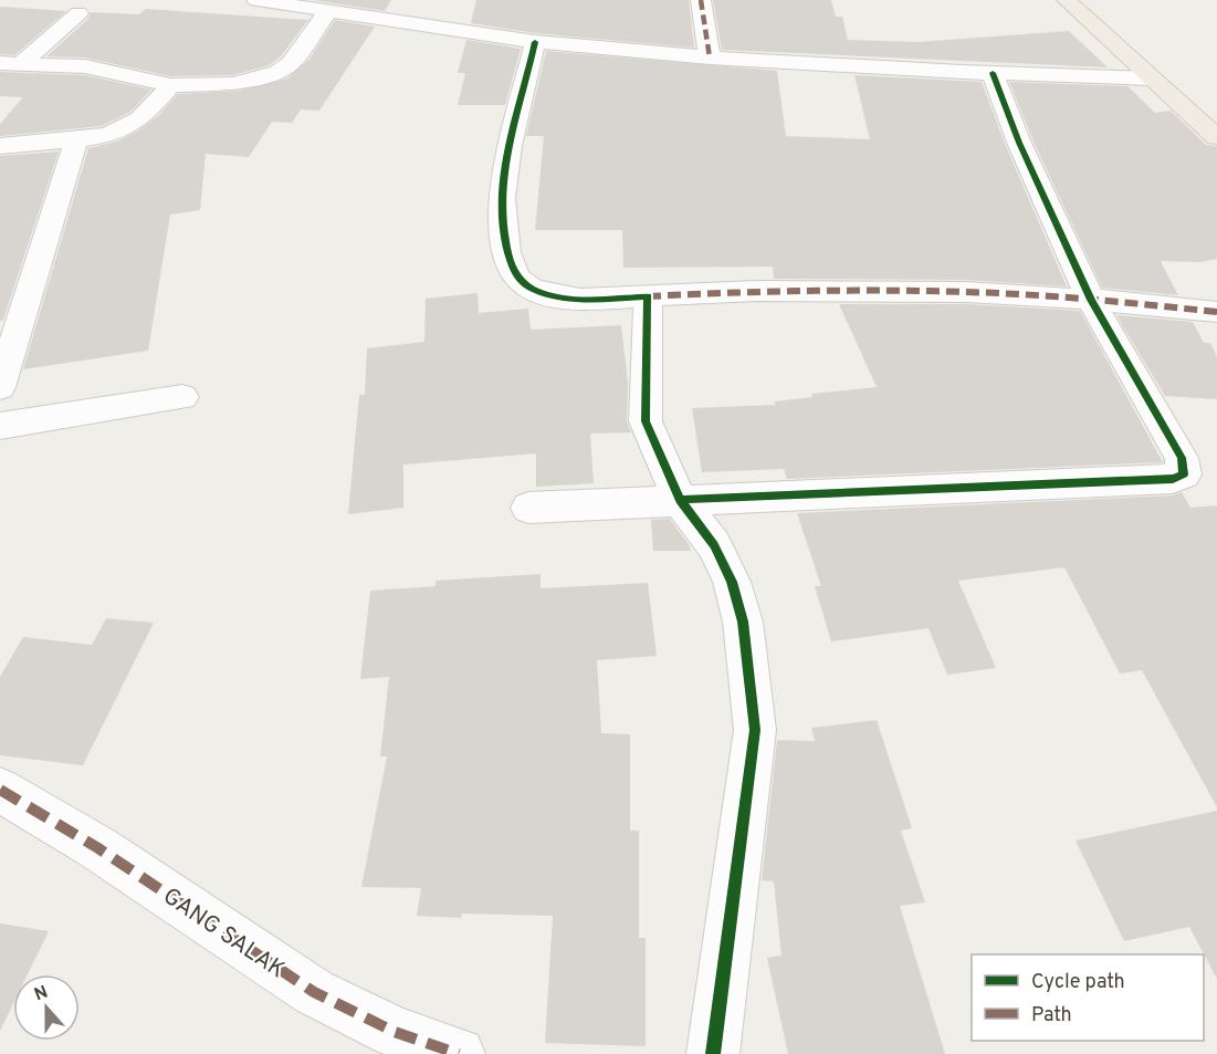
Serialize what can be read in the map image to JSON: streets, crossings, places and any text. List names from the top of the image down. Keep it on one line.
{"streets":{"street":["GANG SALAK"]},"legend":["Cycle path","Path"],"north":"top"}
